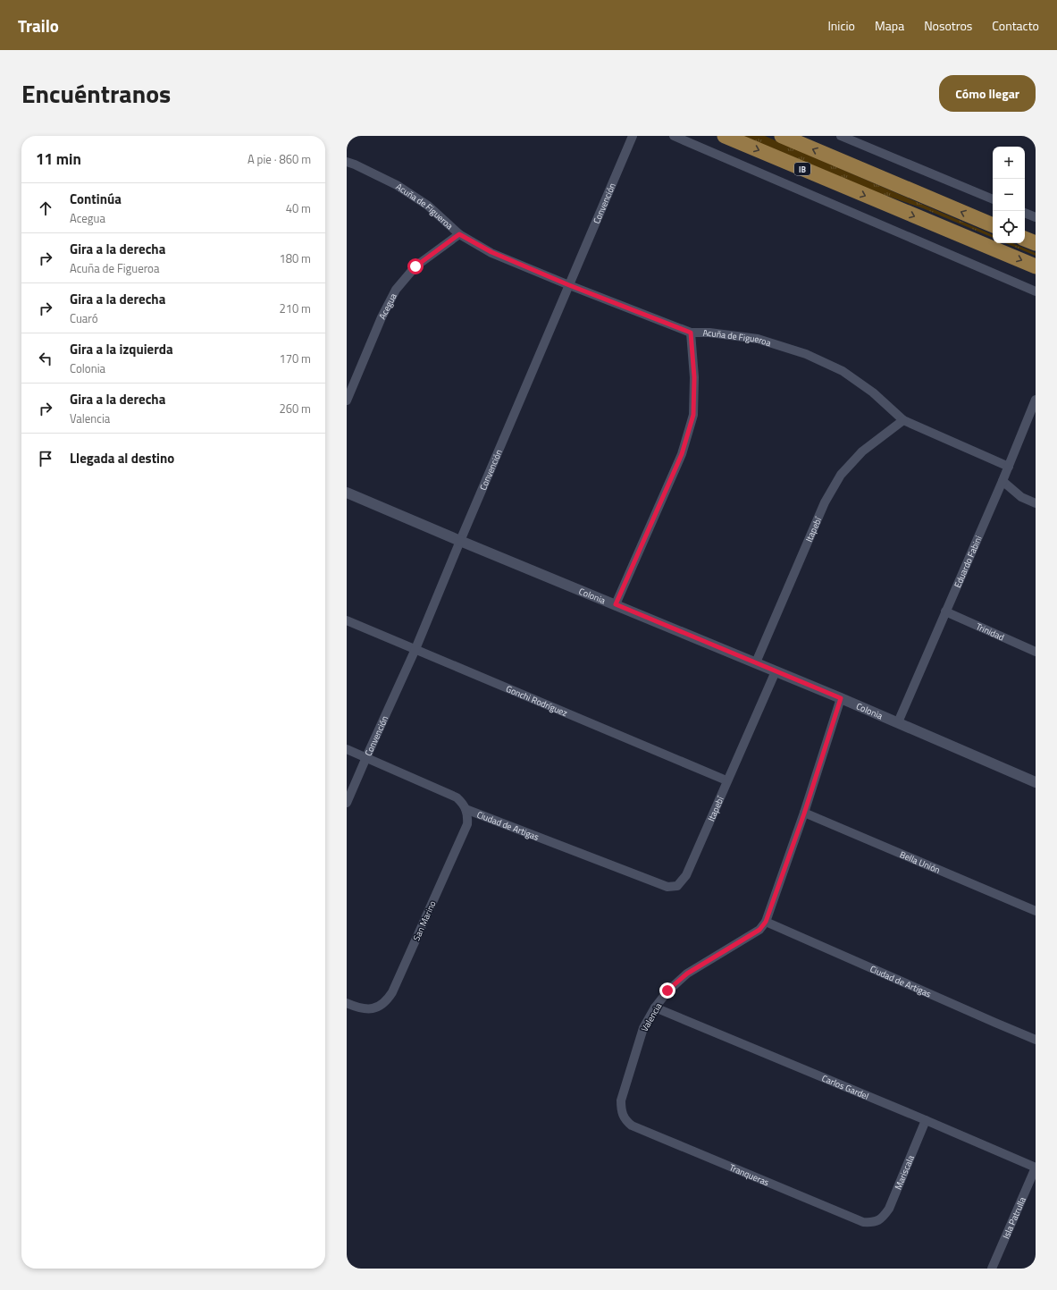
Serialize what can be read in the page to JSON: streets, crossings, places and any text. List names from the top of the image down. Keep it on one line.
{"streets":{"highway":["IB"],"street":["Convención","Acuña de Figueroa","Acegua","Itapebí","Eduardo Fabini","Colonia","Trinidad","Gonchi Rodríguez","Ciudad de Artigas","Bella Unión","San Marino","Valencia","Carlos Gardel","Mariscala","Tranqueras","Isla Patrulla"]},"crossings":[["Convención","Acuña de Figueroa"],["Convención","Colonia"],["Convención","Gonchi Rodríguez"],["Convención","Ciudad de Artigas"],["Acuña de Figueroa","Acegua"],["Acuña de Figueroa","Itapebí"],["Acuña de Figueroa","Eduardo Fabini"],["Itapebí","Colonia"],["Itapebí","Gonchi Rodríguez"],["Itapebí","Ciudad de Artigas"],["Eduardo Fabini","Colonia"],["Eduardo Fabini","Trinidad"],["Colonia","Valencia"],["Ciudad de Artigas","San Marino"],["Ciudad de Artigas","Valencia"],["Bella Unión","Valencia"],["Valencia","Carlos Gardel"],["Valencia","Tranqueras"],["Carlos Gardel","Mariscala"],["Carlos Gardel","Isla Patrulla"],["Mariscala","Tranqueras"]],"page":{"header":"Trailo","nav":["Inicio","Mapa","Nosotros","Contacto"],"title":"Encuéntranos","buttons":"Cómo llegar","heading":["11 min","A pie · 860 m"],"map_buttons":["+","−"],"list":[["Continúa","Acegua","40 m"],["Gira a la derecha","Acuña de Figueroa","180 m"],["Gira a la derecha","Cuaró","210 m"],["Gira a la izquierda","Colonia","170 m"],["Gira a la derecha","Valencia","260 m"],"Llegada al destino"]}}
